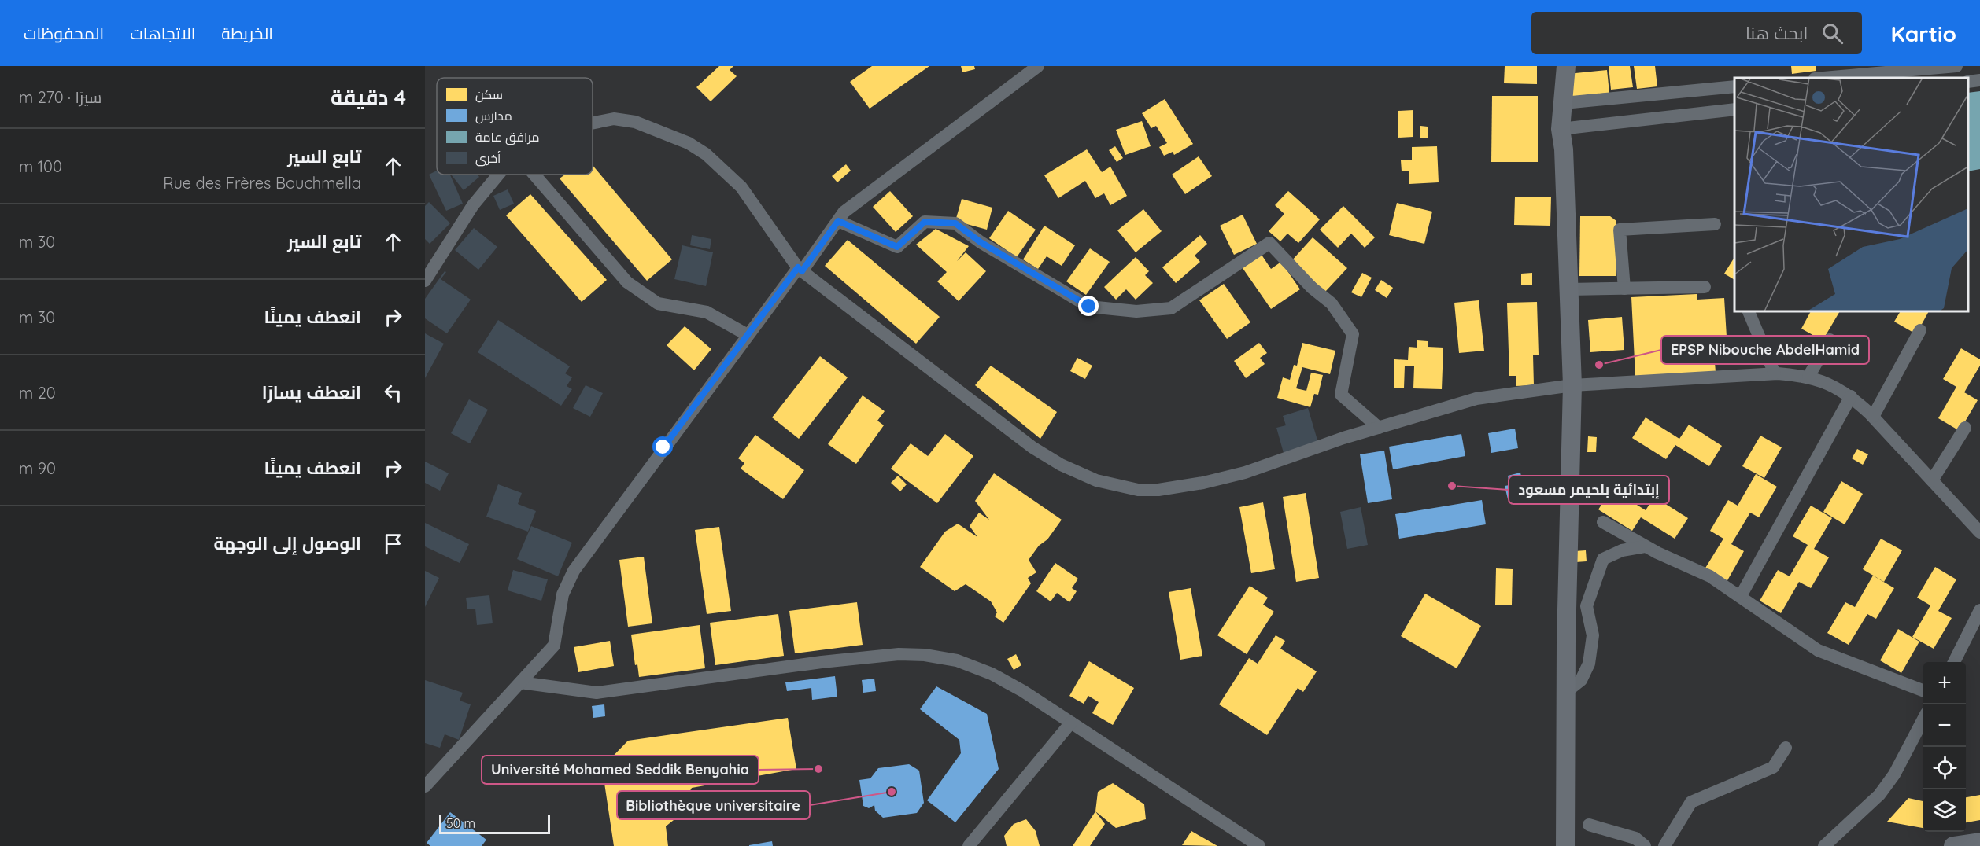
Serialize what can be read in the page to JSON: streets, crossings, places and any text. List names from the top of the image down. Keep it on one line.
{"places":["EPSP Nibouche AbdelHamid","إبتدائية بلحيمر مسعود","Université Mohamed Seddik Benyahia","Bibliothèque universitaire"],"legend":["سكن","مدارس","مرافق عامة","أخرى"],"scale_bar":"50 m","page":{"header":"Kartio","search":"ابحث هنا","nav":["الخريطة","الاتجاهات","المحفوظات"],"heading":["4 دقيقة","سيرًا · 270 m"],"list":[["تابع السير","Rue des Frères Bouchmella","100 m"],["تابع السير","30 m"],["انعطف يمينًا","30 m"],["انعطف يسارًا","20 m"],["انعطف يمينًا","90 m"],"الوصول إلى الوجهة"],"map_buttons":["+","−"],"scale":"50 m"}}
